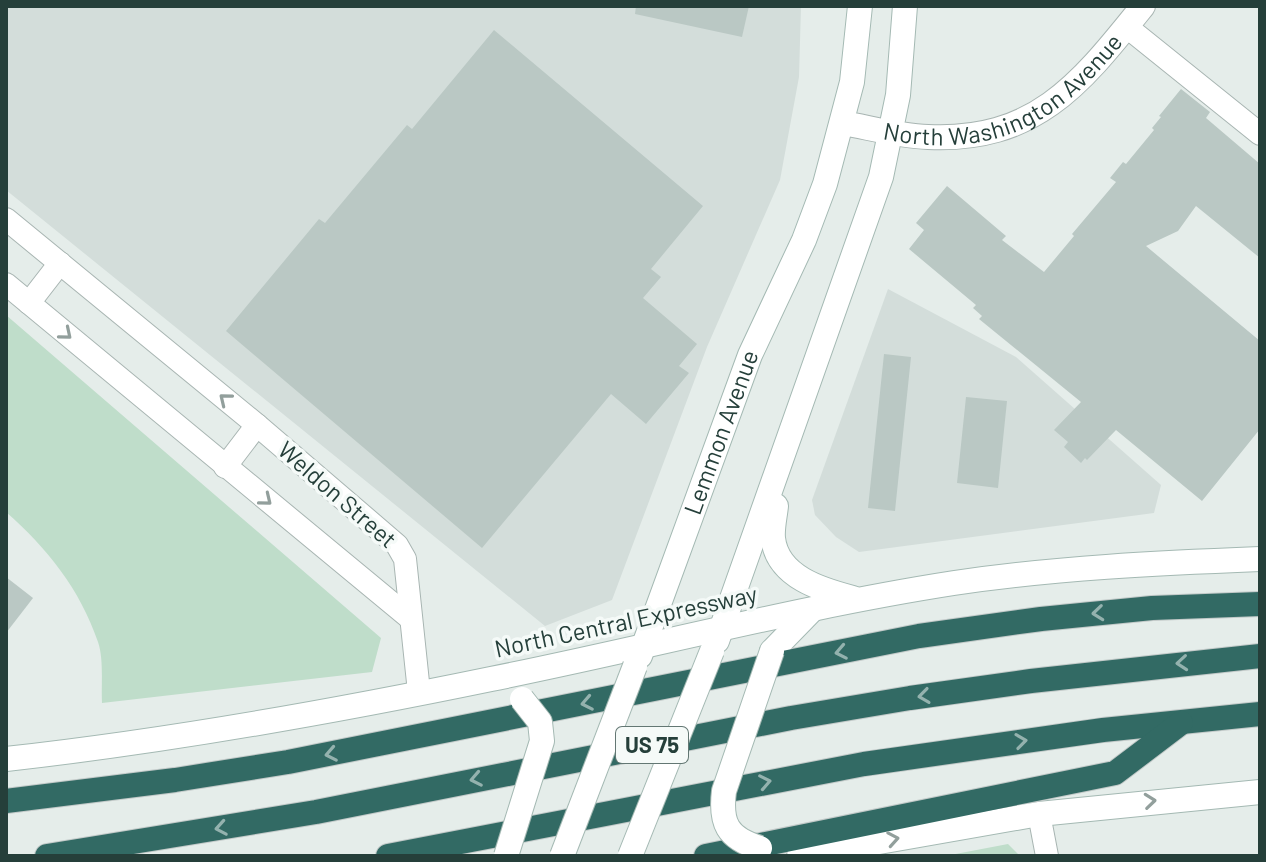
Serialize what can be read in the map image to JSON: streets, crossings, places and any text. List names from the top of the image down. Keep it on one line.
{"streets":{"highway":["US 75"],"main road":["North Washington Avenue","Lemmon Avenue","North Central Expressway"],"street":["Weldon Street"]},"crossings":[["North Washington Avenue","Lemmon Avenue"],["Lemmon Avenue","North Central Expressway"],["Weldon Street","North Central Expressway"]]}
